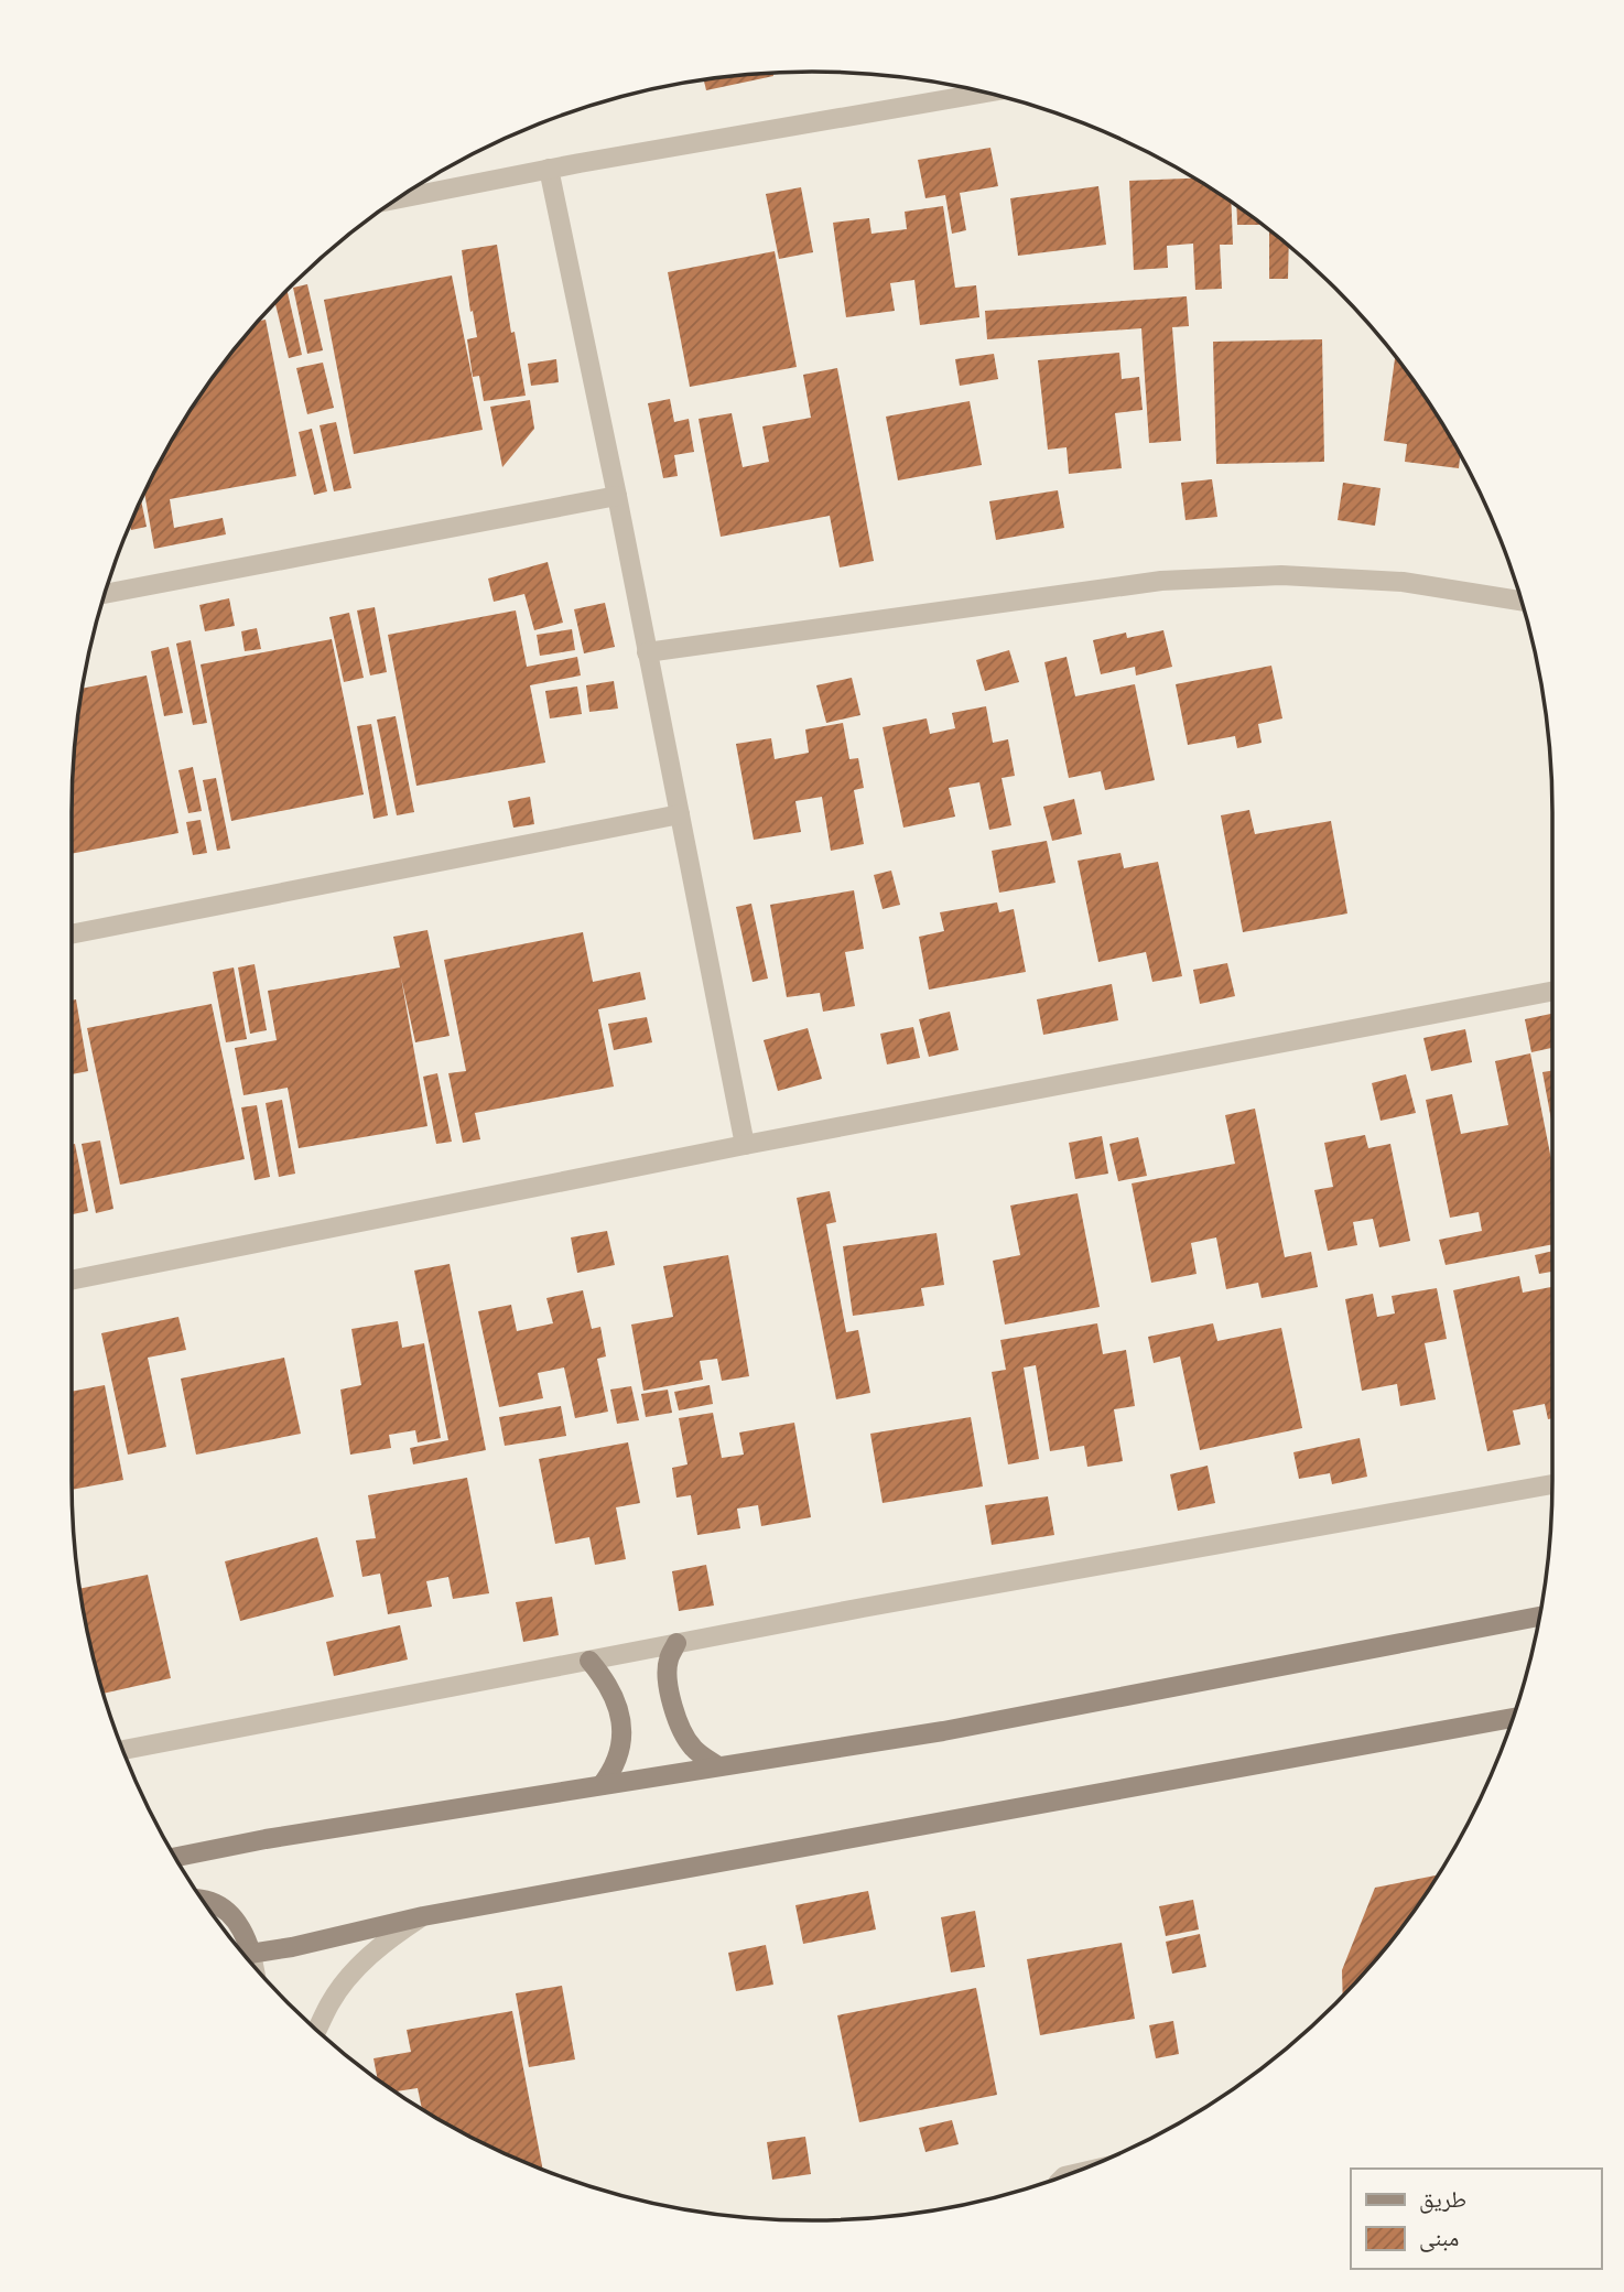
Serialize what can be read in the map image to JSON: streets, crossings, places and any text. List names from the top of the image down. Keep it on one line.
{"legend":["طريق","مبنى"]}
